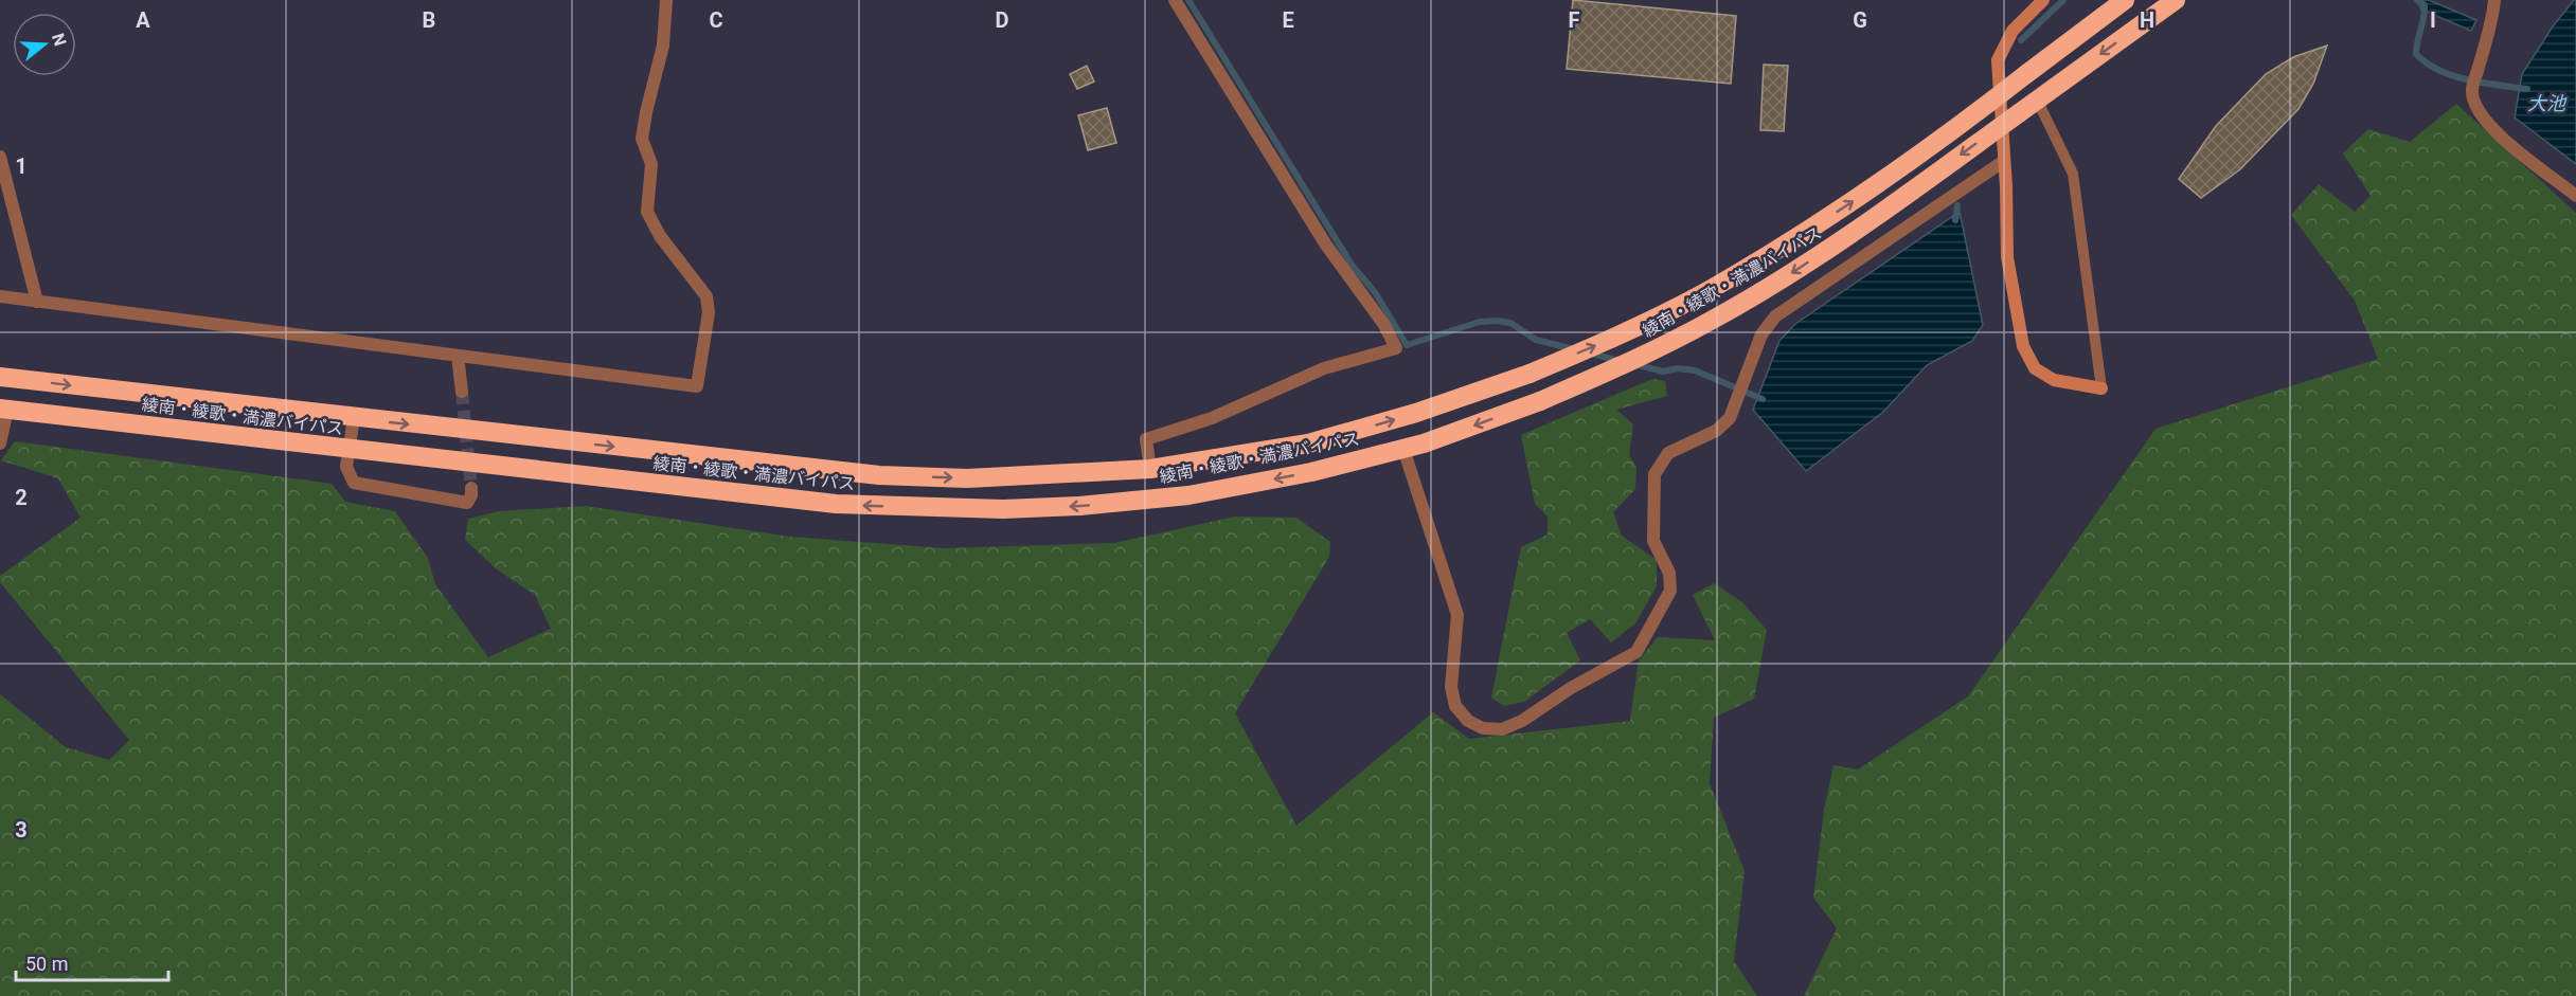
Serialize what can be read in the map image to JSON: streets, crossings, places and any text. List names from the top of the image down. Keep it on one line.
{"streets":{"highway":["綾南・綾歌・満濃バイパス"]},"water":["大池"],"scale_bar":"50 m","north":"right","grid":{"columns":["A","B","C","D","E","F","G","H","I"],"rows":["1","2","3"]}}
